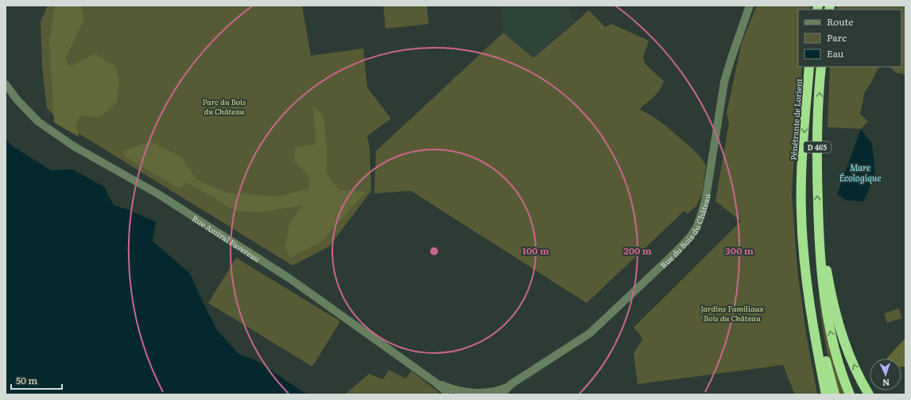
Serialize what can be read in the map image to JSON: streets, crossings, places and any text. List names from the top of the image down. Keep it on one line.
{"streets":{"highway":["Pénétrante de Lorient","D 465"],"street":["Rue du Bois du Château","Rue Amiral Favereau"]},"crossings":[["Rue du Bois du Château","Rue Amiral Favereau"]],"water":["Mare Écologique"],"parks":["Parc du Bois du Château","Jardins Familiaux Bois du Château"],"legend":["Route","Parc","Eau"],"scale_bar":"50 m","north":"bottom","rings":["100 m","200 m","300 m"]}
